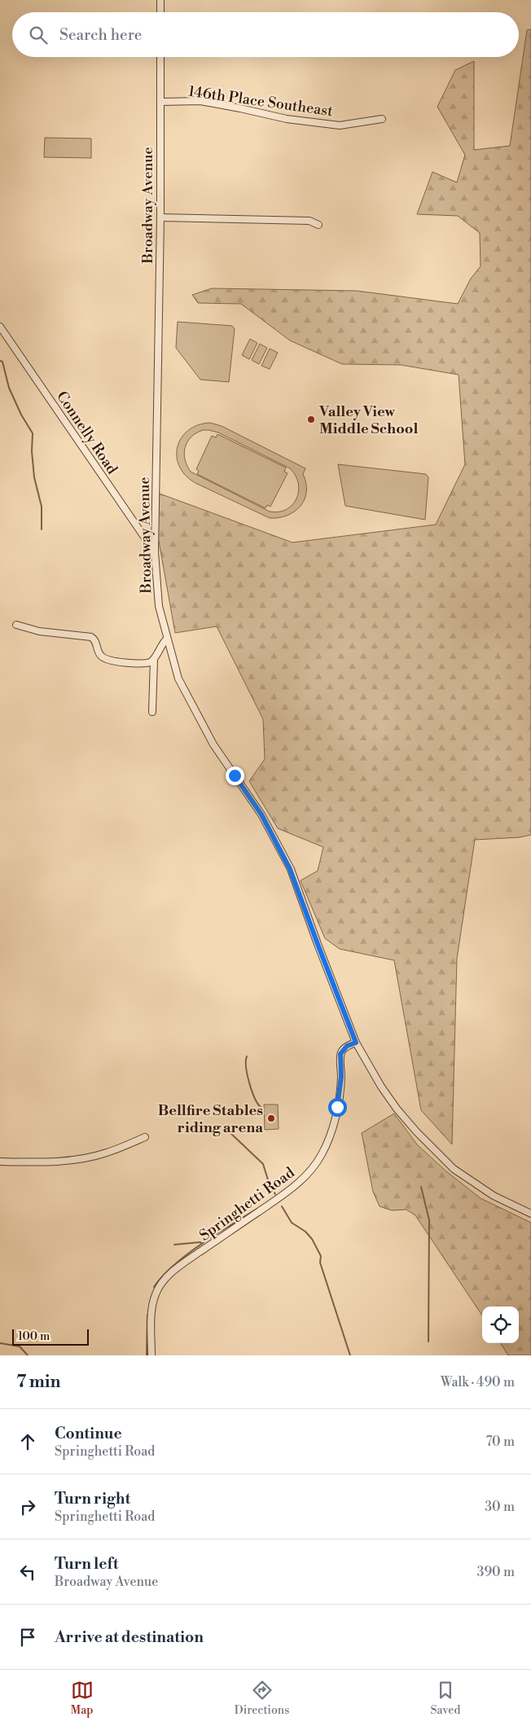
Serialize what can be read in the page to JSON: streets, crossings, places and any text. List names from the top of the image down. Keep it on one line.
{"streets":{"street":["146th Place Southeast","Broadway Avenue","Connelly Road","Springhetti Road"]},"crossings":[["146th Place Southeast","Broadway Avenue"],["Broadway Avenue","Connelly Road"],["Broadway Avenue","Springhetti Road"]],"places":["Valley View Middle School","Bellfire Stables riding arena"],"scale_bar":"100 m","page":{"search":"Search here","scale":"100 m","heading":["7 min","Walk · 490 m"],"list":[["Continue","Springhetti Road","70 m"],["Turn right","Springhetti Road","30 m"],["Turn left","Broadway Avenue","390 m"],"Arrive at destination"],"nav":["Map","Directions","Saved"]}}
